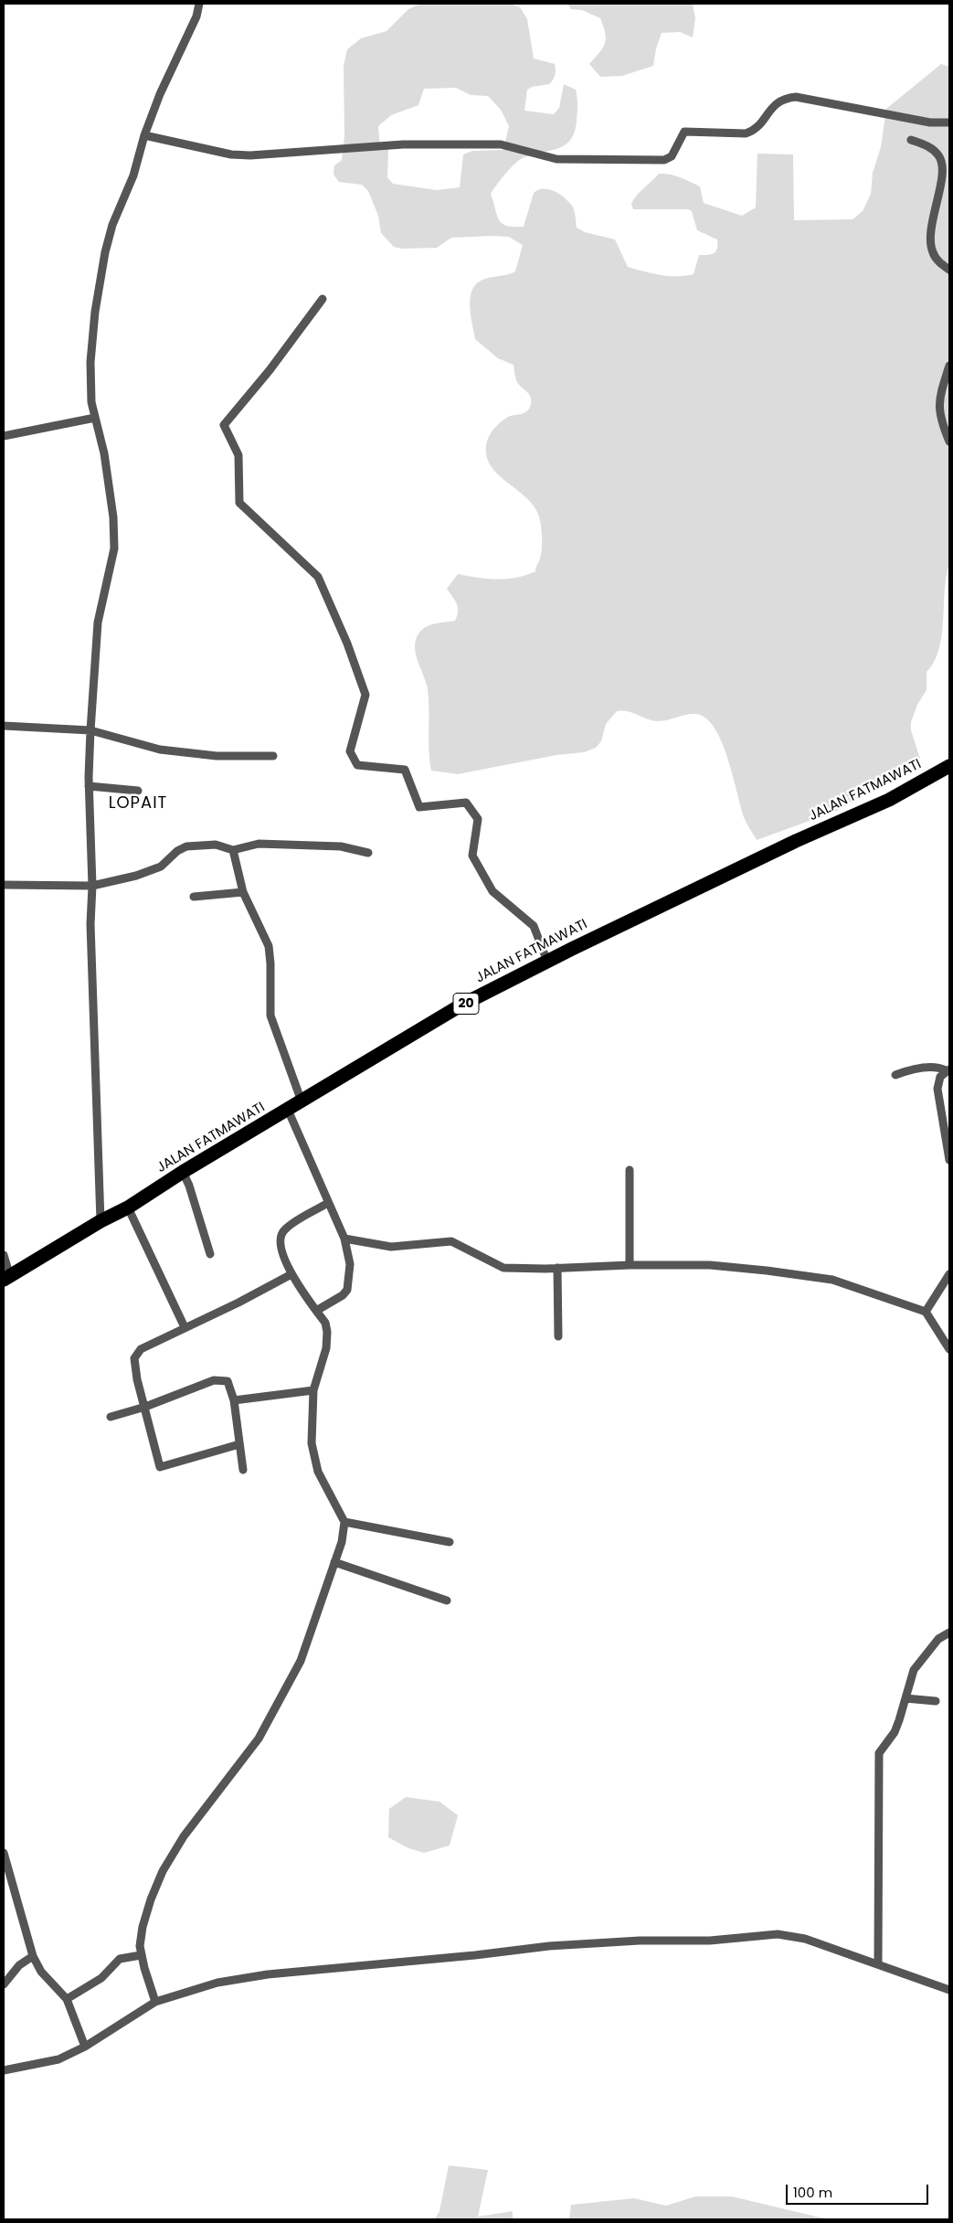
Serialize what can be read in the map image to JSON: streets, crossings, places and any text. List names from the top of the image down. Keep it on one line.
{"streets":{"highway":["JALAN FATMAWATI","20"]},"districts":["LOPAIT"],"scale_bar":"100 m"}
